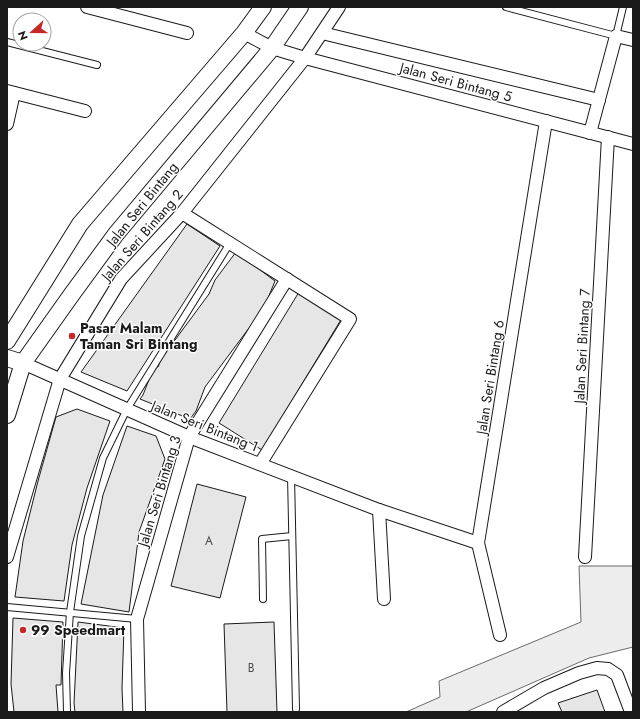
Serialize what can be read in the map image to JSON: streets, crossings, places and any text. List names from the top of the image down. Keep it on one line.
{"streets":{"street":["Jalan Seri Bintang 5","Jalan Seri Bintang","Jalan Seri Bintang 2","Jalan Seri Bintang 7","Jalan Seri Bintang 6","Jalan Seri Bintang 1","Jalan Seri Bintang 3"]},"crossings":[["Jalan Seri Bintang 5","Jalan Seri Bintang"],["Jalan Seri Bintang 5","Jalan Seri Bintang 2"],["Jalan Seri Bintang 5","Jalan Seri Bintang 7"],["Jalan Seri Bintang 5","Jalan Seri Bintang 6"],["Jalan Seri Bintang","Jalan Seri Bintang 1"],["Jalan Seri Bintang 2","Jalan Seri Bintang 1"],["Jalan Seri Bintang 6","Jalan Seri Bintang 1"],["Jalan Seri Bintang 1","Jalan Seri Bintang 3"]],"places":["Pasar Malam Taman Sri Bintang","99 Speedmart"],"house_numbers":["A","B"],"north":"left"}
